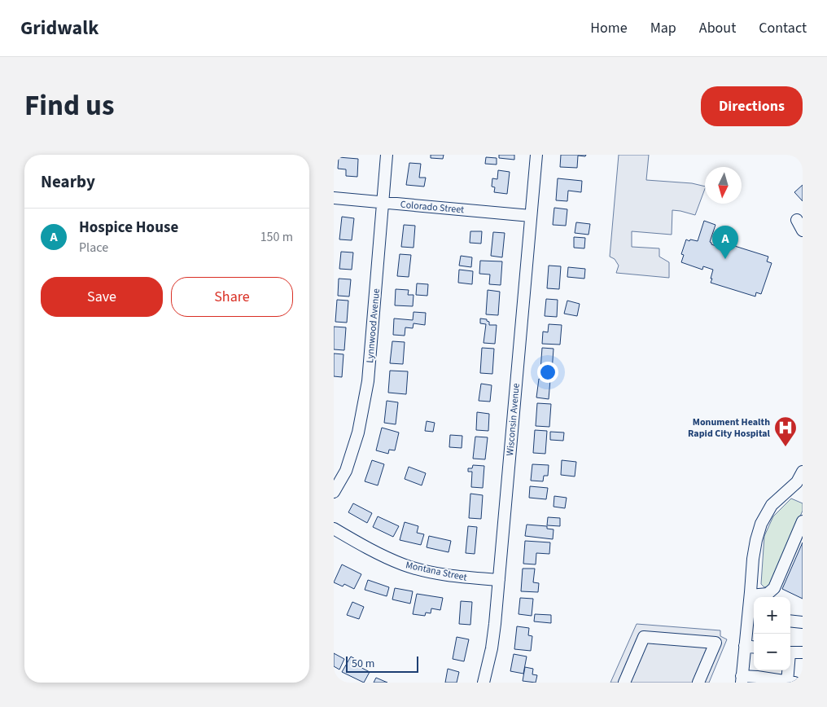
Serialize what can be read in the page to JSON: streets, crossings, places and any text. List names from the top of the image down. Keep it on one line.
{"streets":{"street":["Colorado Street","Lynnwood Avenue","Wisconsin Avenue","Montana Street"]},"crossings":[["Colorado Street","Lynnwood Avenue"],["Colorado Street","Wisconsin Avenue"],["Wisconsin Avenue","Montana Street"]],"places":{"hospital":["Monument Health Rapid City Hospital"]},"scale_bar":"50 m","north":"bottom","page":{"header":"Gridwalk","nav":["Home","Map","About","Contact"],"title":"Find us","buttons":["Directions",["Save","Share"]],"heading":"Nearby","list":[{"mark":"A","name":"Hospice House","note":"Place","value":"150 m"}],"pins":"A","map_buttons":["+","−"],"scale":"50 m"}}
